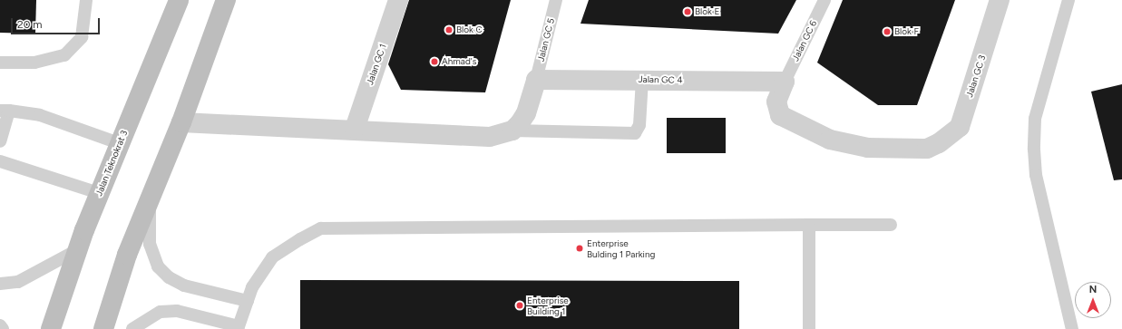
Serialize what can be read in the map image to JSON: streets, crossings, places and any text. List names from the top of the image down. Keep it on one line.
{"streets":{"main road":["Jalan Teknokrat 3"],"street":["Jalan GC 1","Jalan GC 3","Jalan GC 4"],"lane":["Jalan GC 5","Jalan GC 6"]},"crossings":[["Jalan GC 5","Jalan GC 4"],["Jalan GC 6","Jalan GC 3"],["Jalan GC 6","Jalan GC 4"],["Jalan GC 3","Jalan GC 4"]],"places":["Blok E","Blok C","Blok F","Ahmad's","Enterprise Bulding 1 Parking","Enterprise Building 1"],"scale_bar":"20 m","north":"top"}
